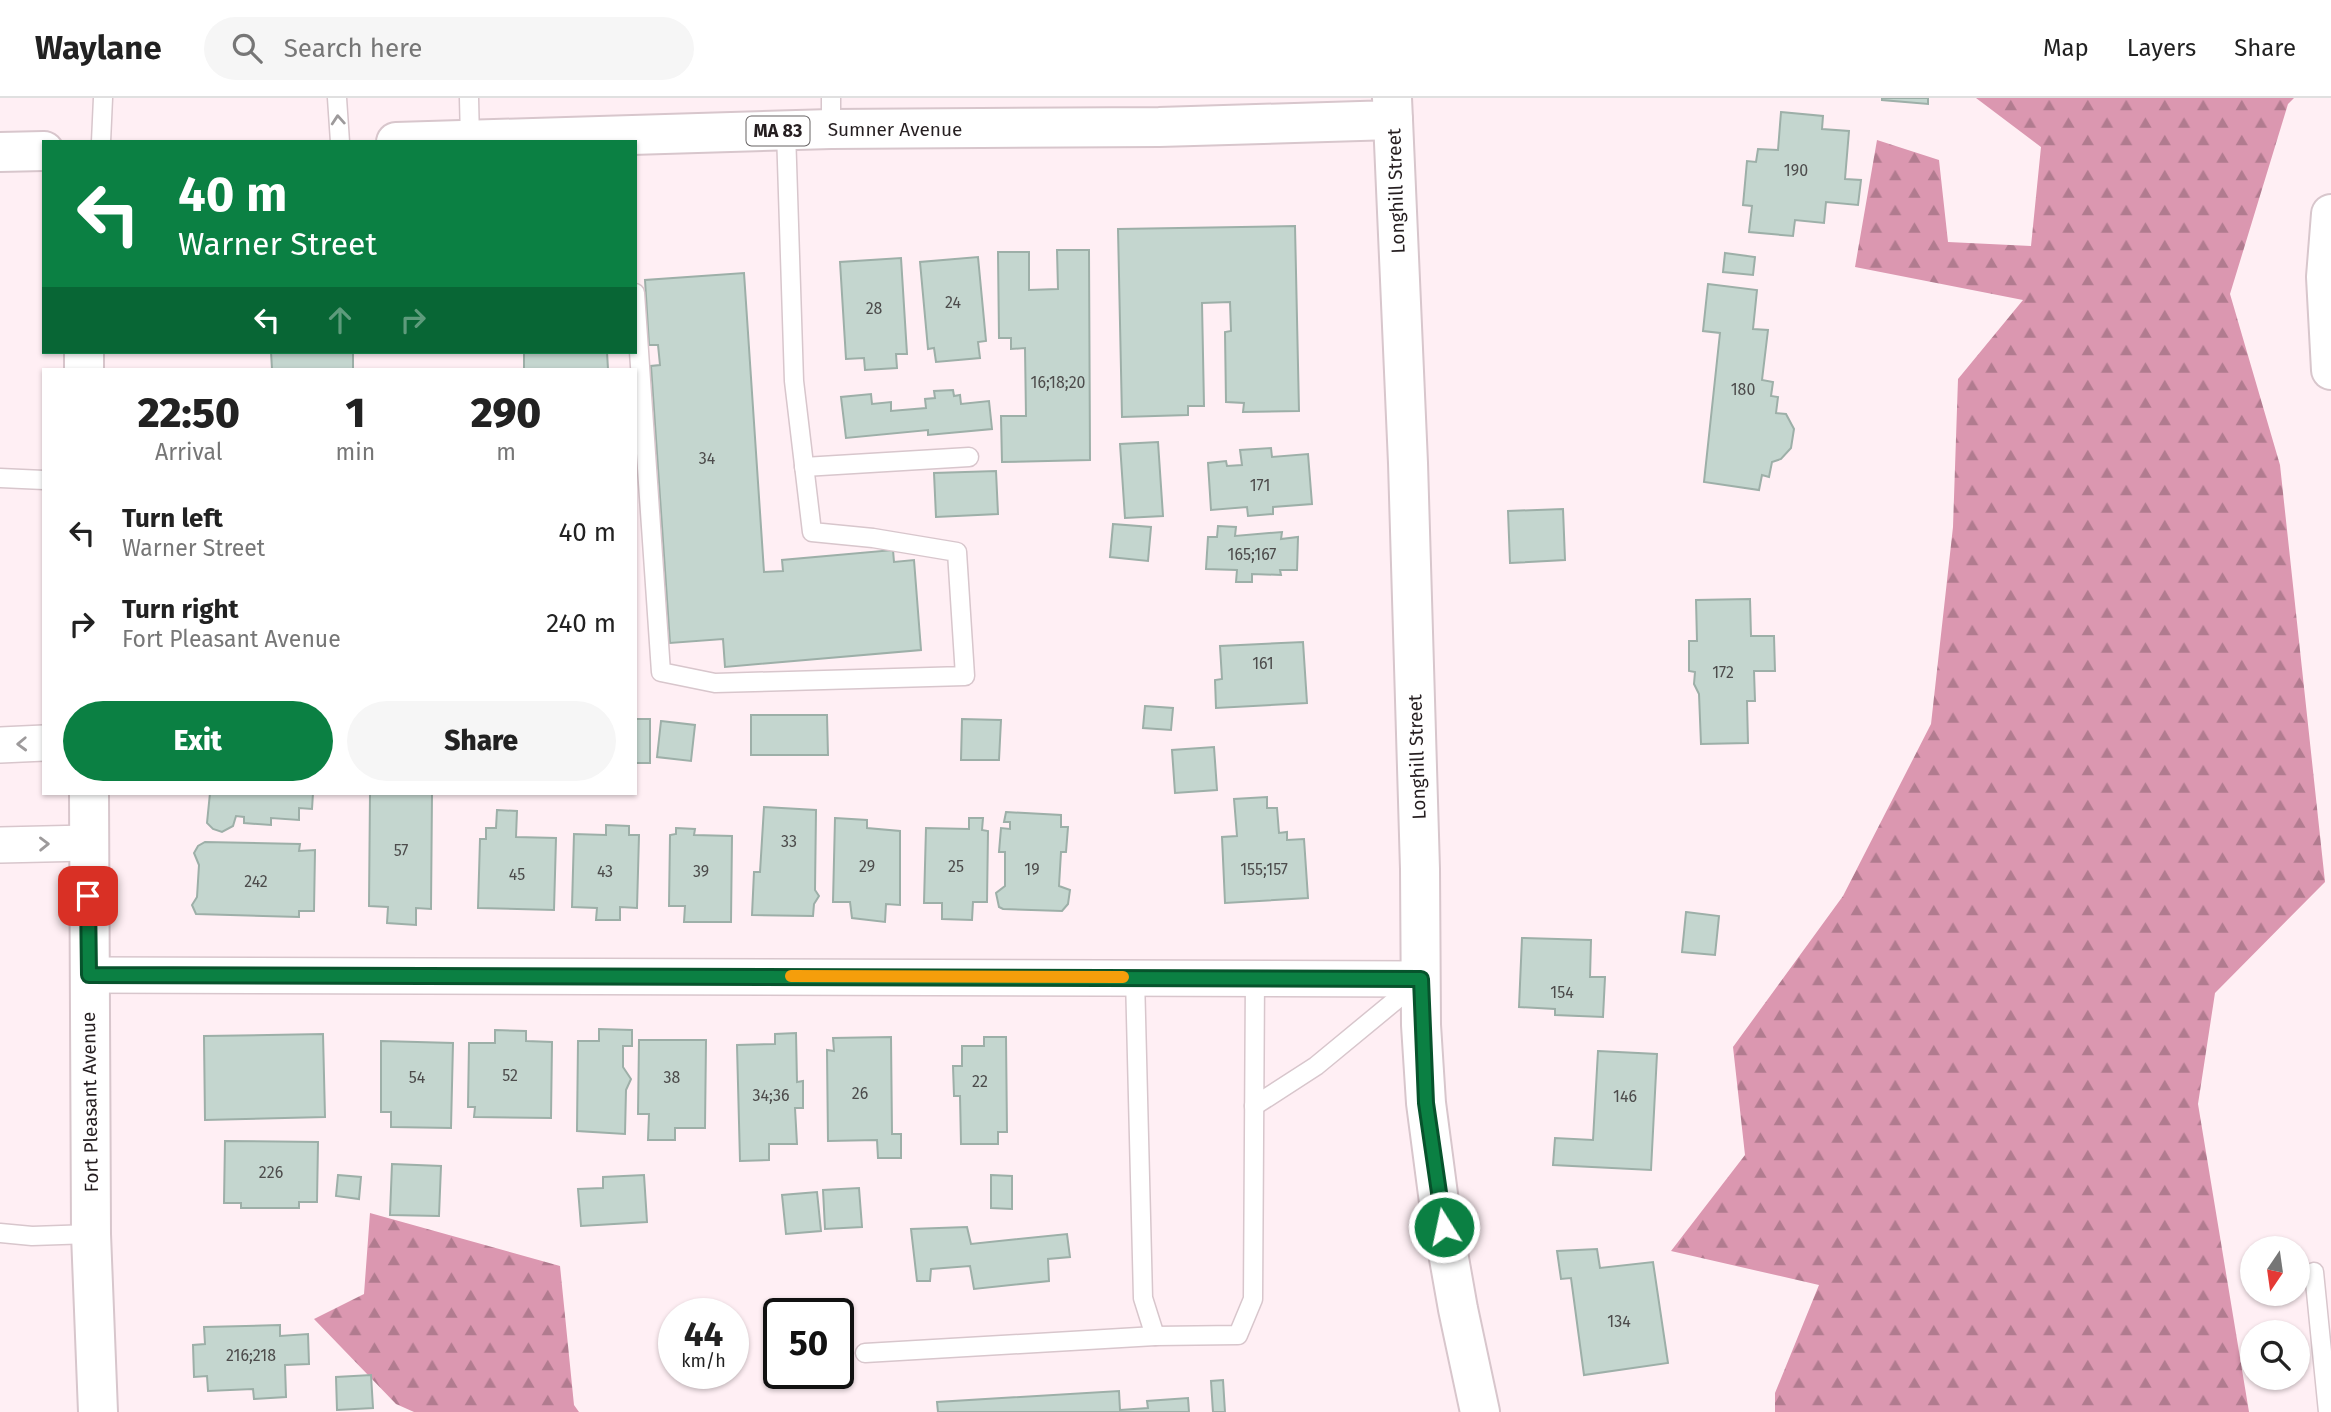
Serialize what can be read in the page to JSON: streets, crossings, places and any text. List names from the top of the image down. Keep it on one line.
{"streets":{"main road":["Sumner Avenue","MA 83","Longhill Street","Fort Pleasant Avenue"]},"crossings":[["Sumner Avenue","Longhill Street"]],"house_numbers":["190","24","28","16;18;20","180","34","171","165;167","161","172","33","57","29","25","19","155;157","43","39","45","242","154","52","54","38","22","26","34;36","146","226","134","216;218"],"north":"bottom","page":{"header":"Waylane","search":"Search here","nav":["Map","Layers","Share"],"turn":["40 m","Warner Street"],"eta":["22:50","Arrival","1","min","290","m"],"list":[{"name":"Turn left","note":"Warner Street","value":"40 m"},{"name":"Turn right","note":"Fort Pleasant Avenue","value":"240 m"}],"buttons":["Exit","Share"],"speed":"44 km/h","limit":"50"}}
